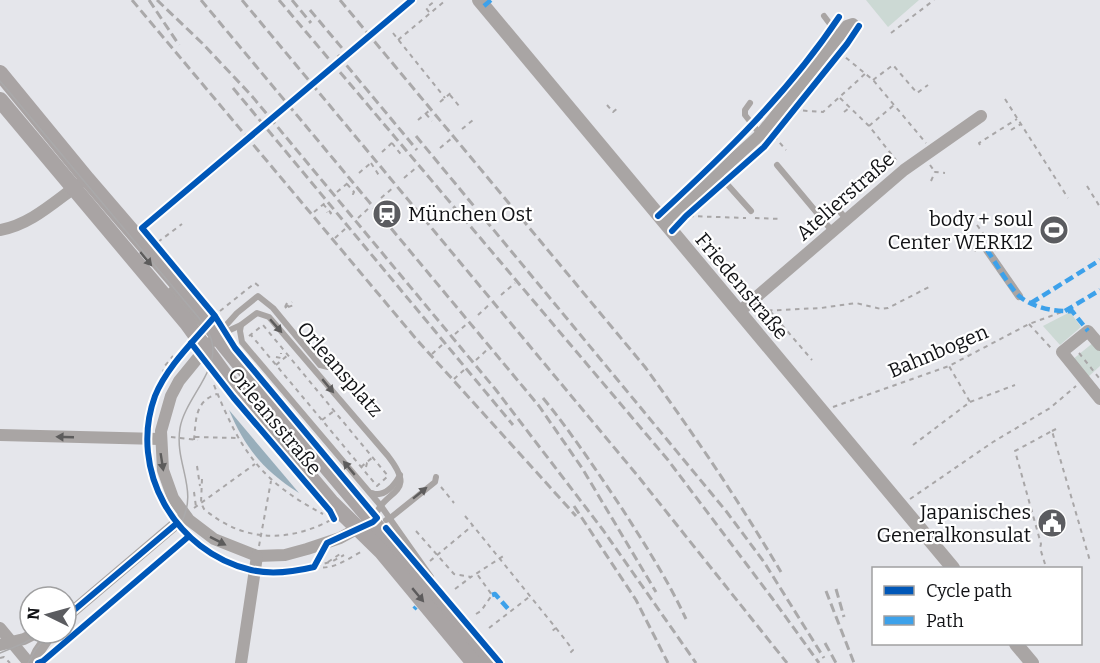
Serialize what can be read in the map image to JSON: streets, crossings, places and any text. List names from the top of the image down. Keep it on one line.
{"streets":{"main road":["Orleansstraße"],"street":["Atelierstraße","Friedenstraße","Orleansplatz"],"path":["Bahnbogen"]},"crossings":[["Atelierstraße","Friedenstraße"],["Friedenstraße","Bahnbogen"],["Orleansplatz","Orleansstraße"]],"places":{"station":["München Ost"],"sports":["body + soul Center WERK12"],"public building":["Japanisches Generalkonsulat"]},"legend":["Cycle path","Path"],"north":"left"}
